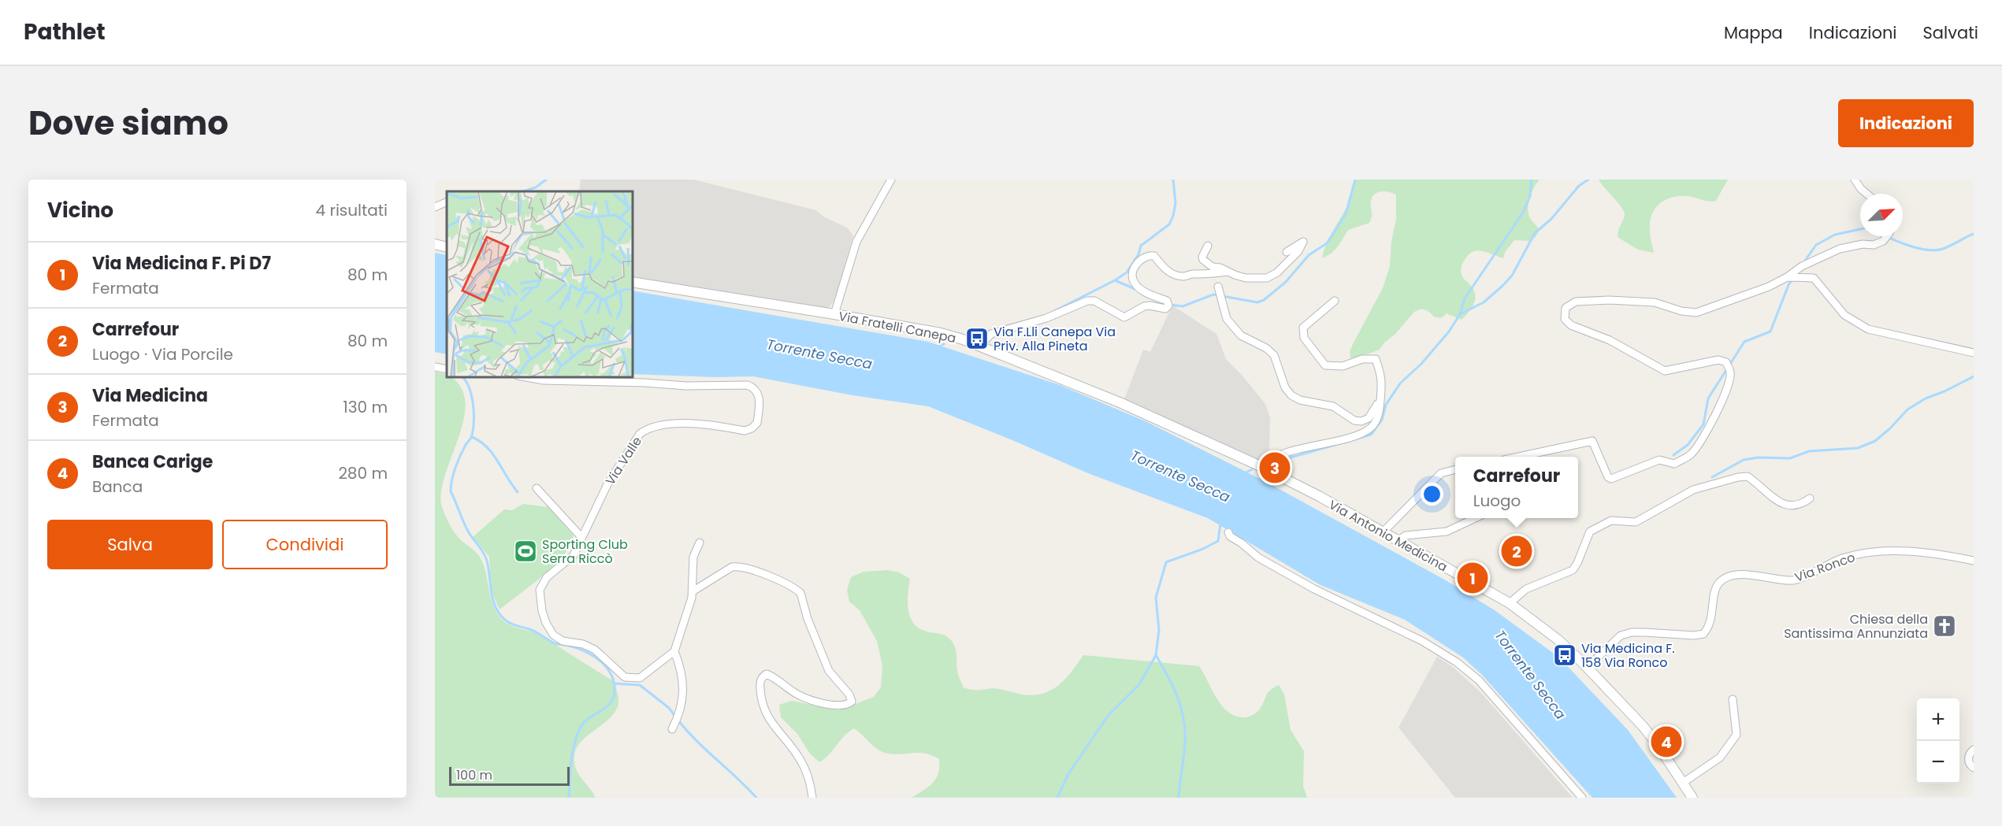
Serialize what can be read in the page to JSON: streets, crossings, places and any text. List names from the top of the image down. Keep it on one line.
{"streets":{"main road":["Via Fratelli Canepa","Via Antonio Medicina"],"street":["Via Valle","Via Ronco"]},"crossings":[["Via Fratelli Canepa","Via Antonio Medicina"],["Via Antonio Medicina","Via Ronco"]],"water":["Torrente Secca"],"places":{"bus stop":["Via F.Lli Canepa Via Priv. Alla Pineta","Via Medicina F. 158 Via Ronco"],"sports":["Sporting Club Serra Riccò"],"church":["Chiesa della Santissima Annunziata"]},"scale_bar":"100 m","north":"top right","page":{"header":"Pathlet","nav":["Mappa","Indicazioni","Salvati"],"title":"Dove siamo","buttons":["Indicazioni",["Salva","Condividi"]],"heading":["Vicino","4 risultati"],"list":[{"mark":"1","name":"Via Medicina F. Pi D7","note":"Fermata","value":"80 m"},{"mark":"2","name":"Carrefour","note":"Luogo · Via Porcile","value":"80 m"},{"mark":"3","name":"Via Medicina","note":"Fermata","value":"130 m"},{"mark":"4","name":"Banca Carige","note":"Banca","value":"280 m"}],"pins":["3","2","1","4"],"popup":["Carrefour","Luogo"],"map_buttons":["+","−"],"scale":"100 m"}}
